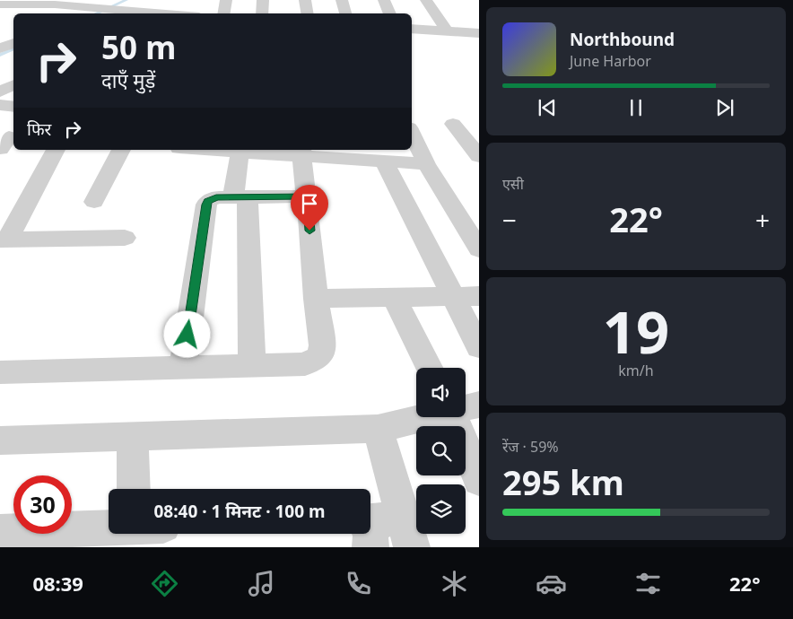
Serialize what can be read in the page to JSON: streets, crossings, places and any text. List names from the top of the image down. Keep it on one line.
{"page":{"turn":["50 m","दाएँ मुड़ें"],"song":["Northbound","June Harbor"],"then":"फिर","tile":["एसी",["19","km/h"],["रेंज · 59%","295 km"]],"heat":["−","22°","+"],"limit":"30","trip":"08:40 · 1 मिनट · 100 m","tabs":["08:39","22°"]}}
